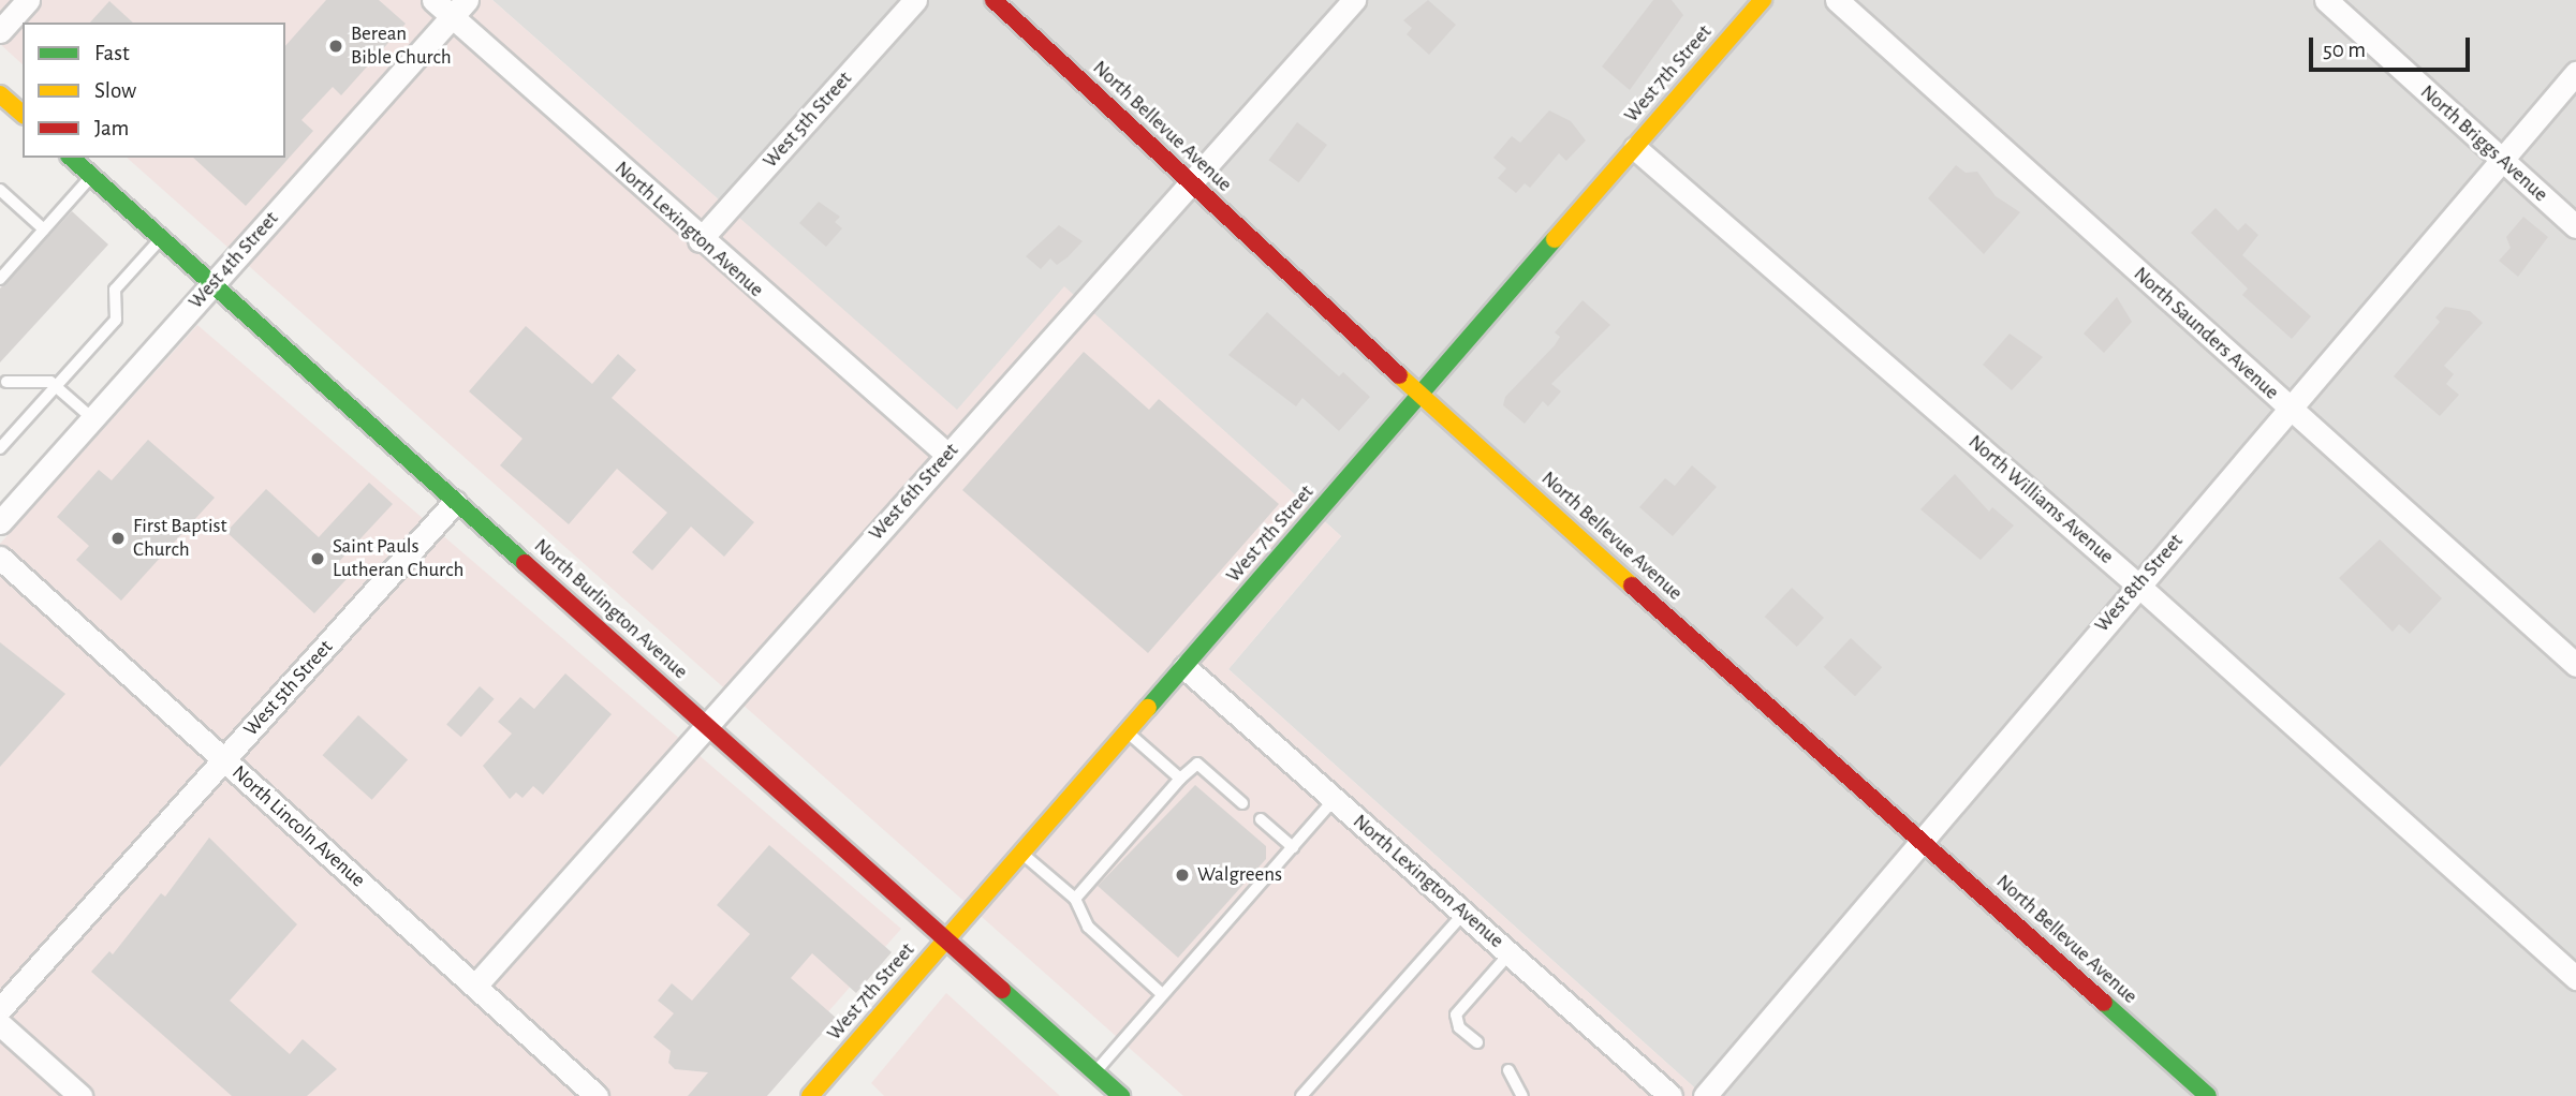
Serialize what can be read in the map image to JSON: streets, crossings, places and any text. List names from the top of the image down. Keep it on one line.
{"streets":{"main road":["West 7th Street","North Bellevue Avenue","North Burlington Avenue"],"street":["West 5th Street","North Briggs Avenue","North Lexington Avenue","West 4th Street","North Saunders Avenue","West 6th Street","North Williams Avenue","West 8th Street","North Lincoln Avenue"]},"crossings":[["West 7th Street","North Bellevue Avenue"],["West 7th Street","North Lexington Avenue"],["West 7th Street","North Williams Avenue"],["West 7th Street","North Burlington Avenue"],["West 5th Street","North Lexington Avenue"],["West 5th Street","North Burlington Avenue"],["West 5th Street","North Lincoln Avenue"],["North Bellevue Avenue","West 6th Street"],["North Bellevue Avenue","West 8th Street"],["North Briggs Avenue","West 8th Street"],["North Lexington Avenue","West 4th Street"],["North Lexington Avenue","West 6th Street"],["West 4th Street","North Burlington Avenue"],["North Saunders Avenue","West 8th Street"],["West 6th Street","North Burlington Avenue"],["West 6th Street","North Lincoln Avenue"],["North Williams Avenue","West 8th Street"]],"places":["Berean Bible Church","First Baptist Church","Saint Pauls Lutheran Church","Walgreens"],"legend":["Fast","Slow","Jam"],"scale_bar":"50 m"}
